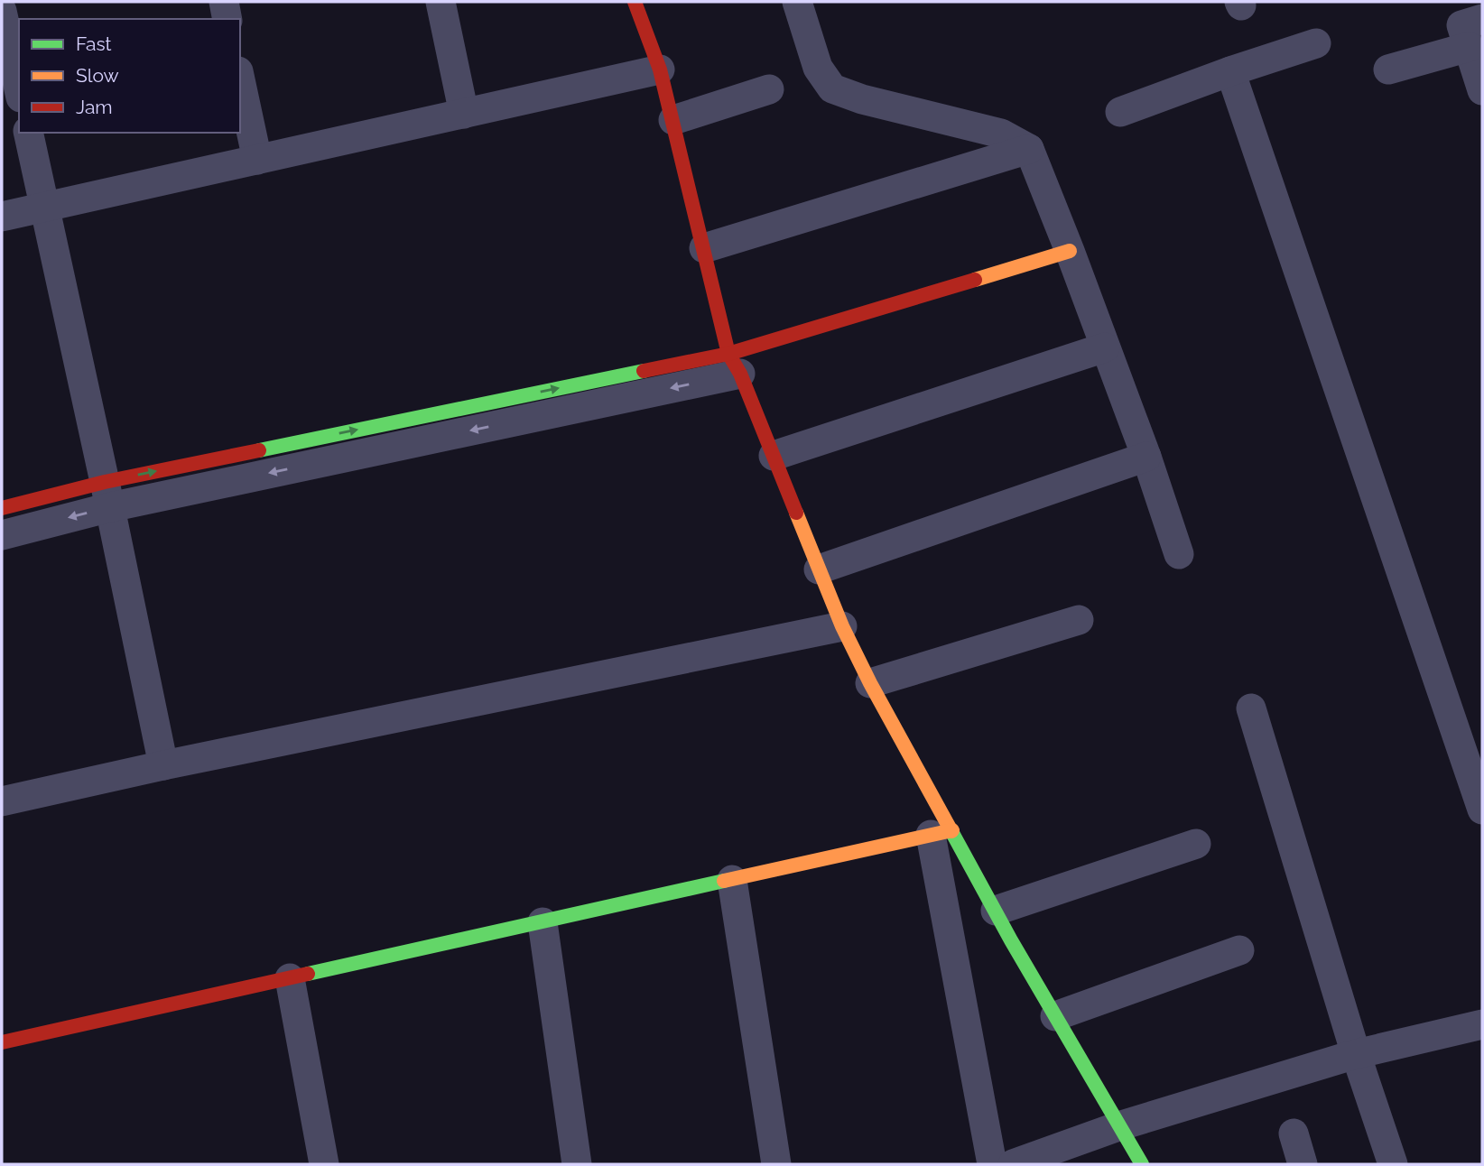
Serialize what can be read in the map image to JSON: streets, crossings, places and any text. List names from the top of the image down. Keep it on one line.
{"legend":["Fast","Slow","Jam"]}
